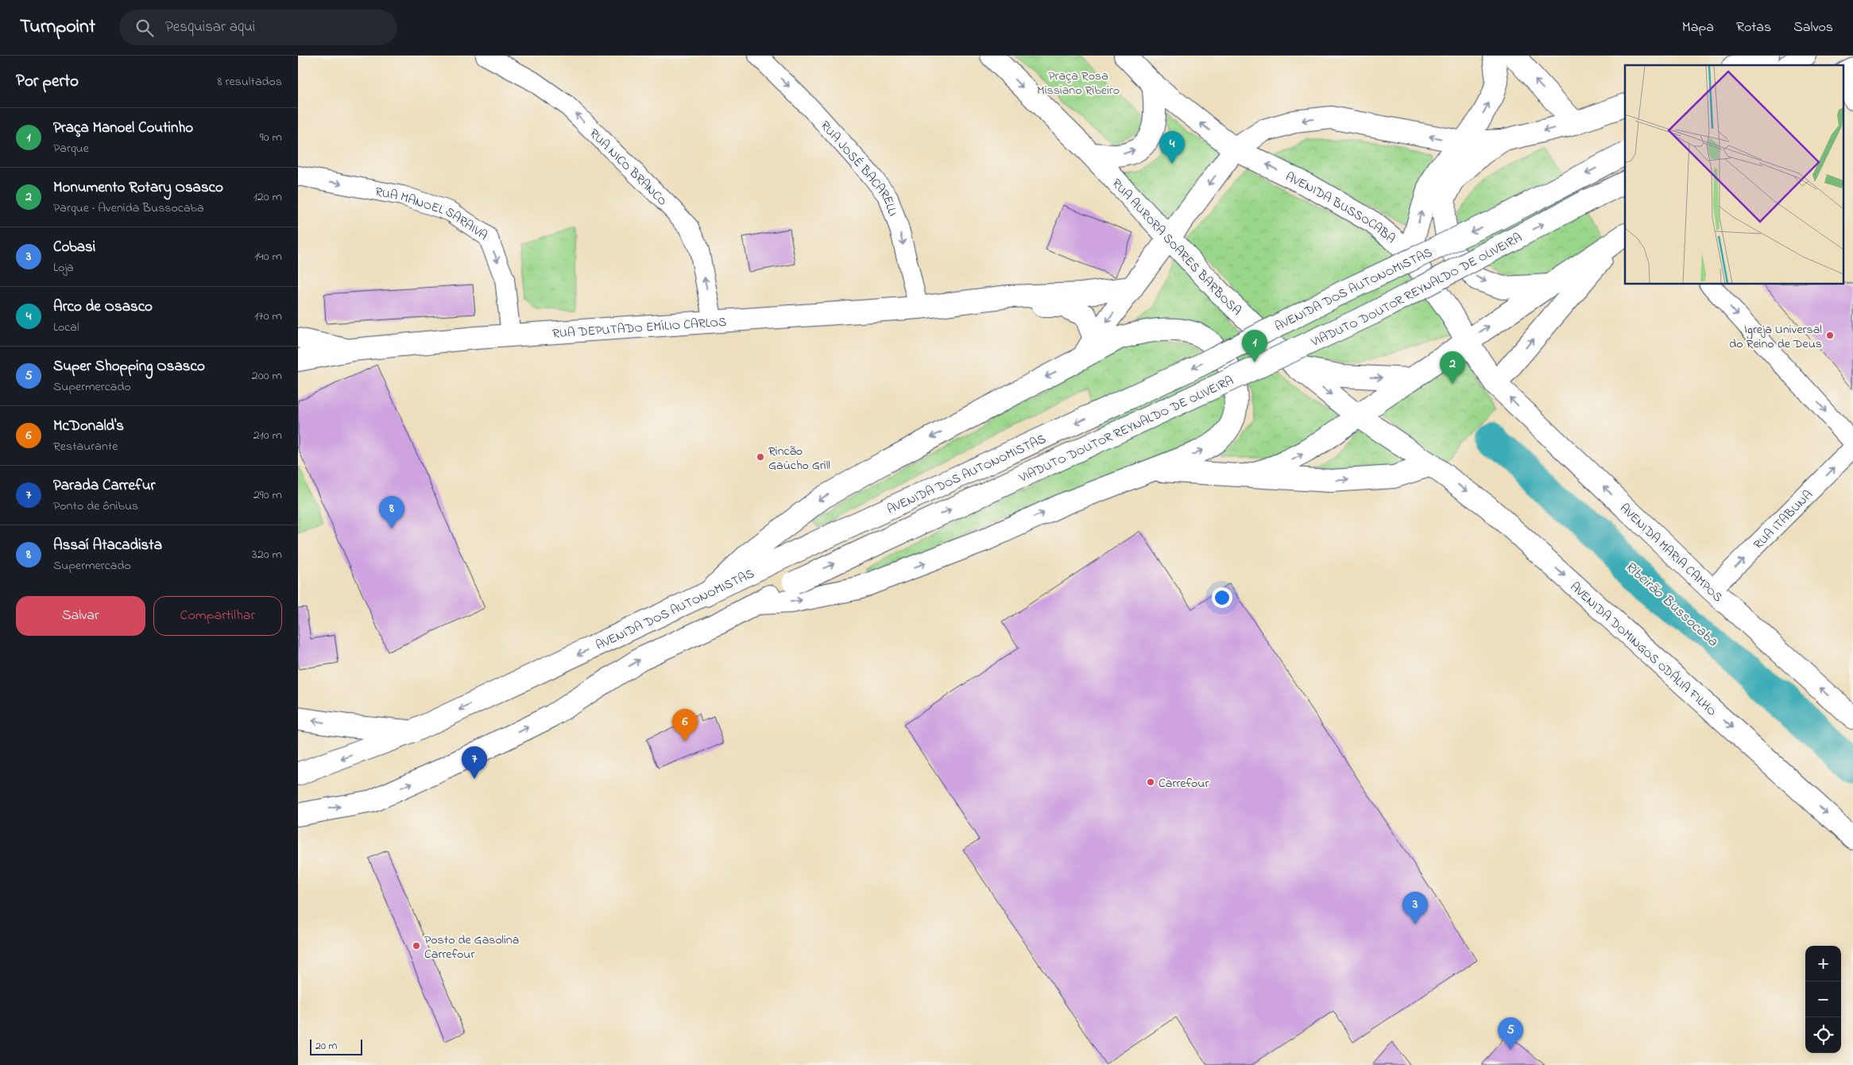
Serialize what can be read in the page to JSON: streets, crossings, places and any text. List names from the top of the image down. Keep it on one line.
{"streets":{"main road":["AVENIDA BUSSOCABA","RUA AURORA SOARES BARBOSA","AVENIDA DOS AUTONOMISTAS","VIADUTO DOUTOR REYNALDO DE OLIVEIRA","RUA DEPUTADO EMÍLIO CARLOS","AVENIDA MARIA CAMPOS","AVENIDA DOMINGOS ODÁLIA FILHO"],"street":["RUA NICO BRANCO","RUA JOSÉ BACARELLI","RUA MANOEL SARAIVA","RUA ITABUNA"]},"crossings":[["RUA NICO BRANCO","RUA DEPUTADO EMÍLIO CARLOS"],["RUA JOSÉ BACARELLI","RUA DEPUTADO EMÍLIO CARLOS"],["AVENIDA BUSSOCABA","AVENIDA MARIA CAMPOS"],["RUA MANOEL SARAIVA","RUA DEPUTADO EMÍLIO CARLOS"],["RUA AURORA SOARES BARBOSA","AVENIDA DOMINGOS ODÁLIA FILHO"],["RUA ITABUNA","AVENIDA MARIA CAMPOS"]],"one_way":["RUA NICO BRANCO","RUA JOSÉ BACARELLI","AVENIDA BUSSOCABA","RUA MANOEL SARAIVA","RUA AURORA SOARES BARBOSA","RUA ITABUNA","AVENIDA MARIA CAMPOS","AVENIDA DOMINGOS ODÁLIA FILHO"],"water":["Ribeirão Bussocaba"],"parks":["Praça Rosa Missiano Ribeiro"],"places":["Igreja Universal do Reino de Deus","Rincão Gaúcho Grill","Carrefour","Posto de Gasolina Carrefour"],"scale_bar":"20 m","page":{"header":"Turnpoint","search":"Pesquisar aqui","nav":["Mapa","Rotas","Salvos"],"heading":["Por perto","8 resultados"],"list":[{"mark":"1","name":"Praça Manoel Coutinho","note":"Parque","value":"90 m"},{"mark":"2","name":"Monumento Rotary Osasco","note":"Parque · Avenida Bussocaba","value":"120 m"},{"mark":"3","name":"Cobasi","note":"Loja","value":"140 m"},{"mark":"4","name":"Arco de Osasco","note":"Local","value":"170 m"},{"mark":"5","name":"Super Shopping Osasco","note":"Supermercado","value":"200 m"},{"mark":"6","name":"McDonald's","note":"Restaurante","value":"210 m"},{"mark":"7","name":"Parada Carrefur","note":"Ponto de ônibus","value":"290 m"},{"mark":"8","name":"Assaí Atacadista","note":"Supermercado","value":"320 m"}],"pins":["4","1","2","8","6","7","3","5"],"buttons":["Salvar","Compartilhar"],"map_buttons":["+","−"],"scale":"20 m"}}
